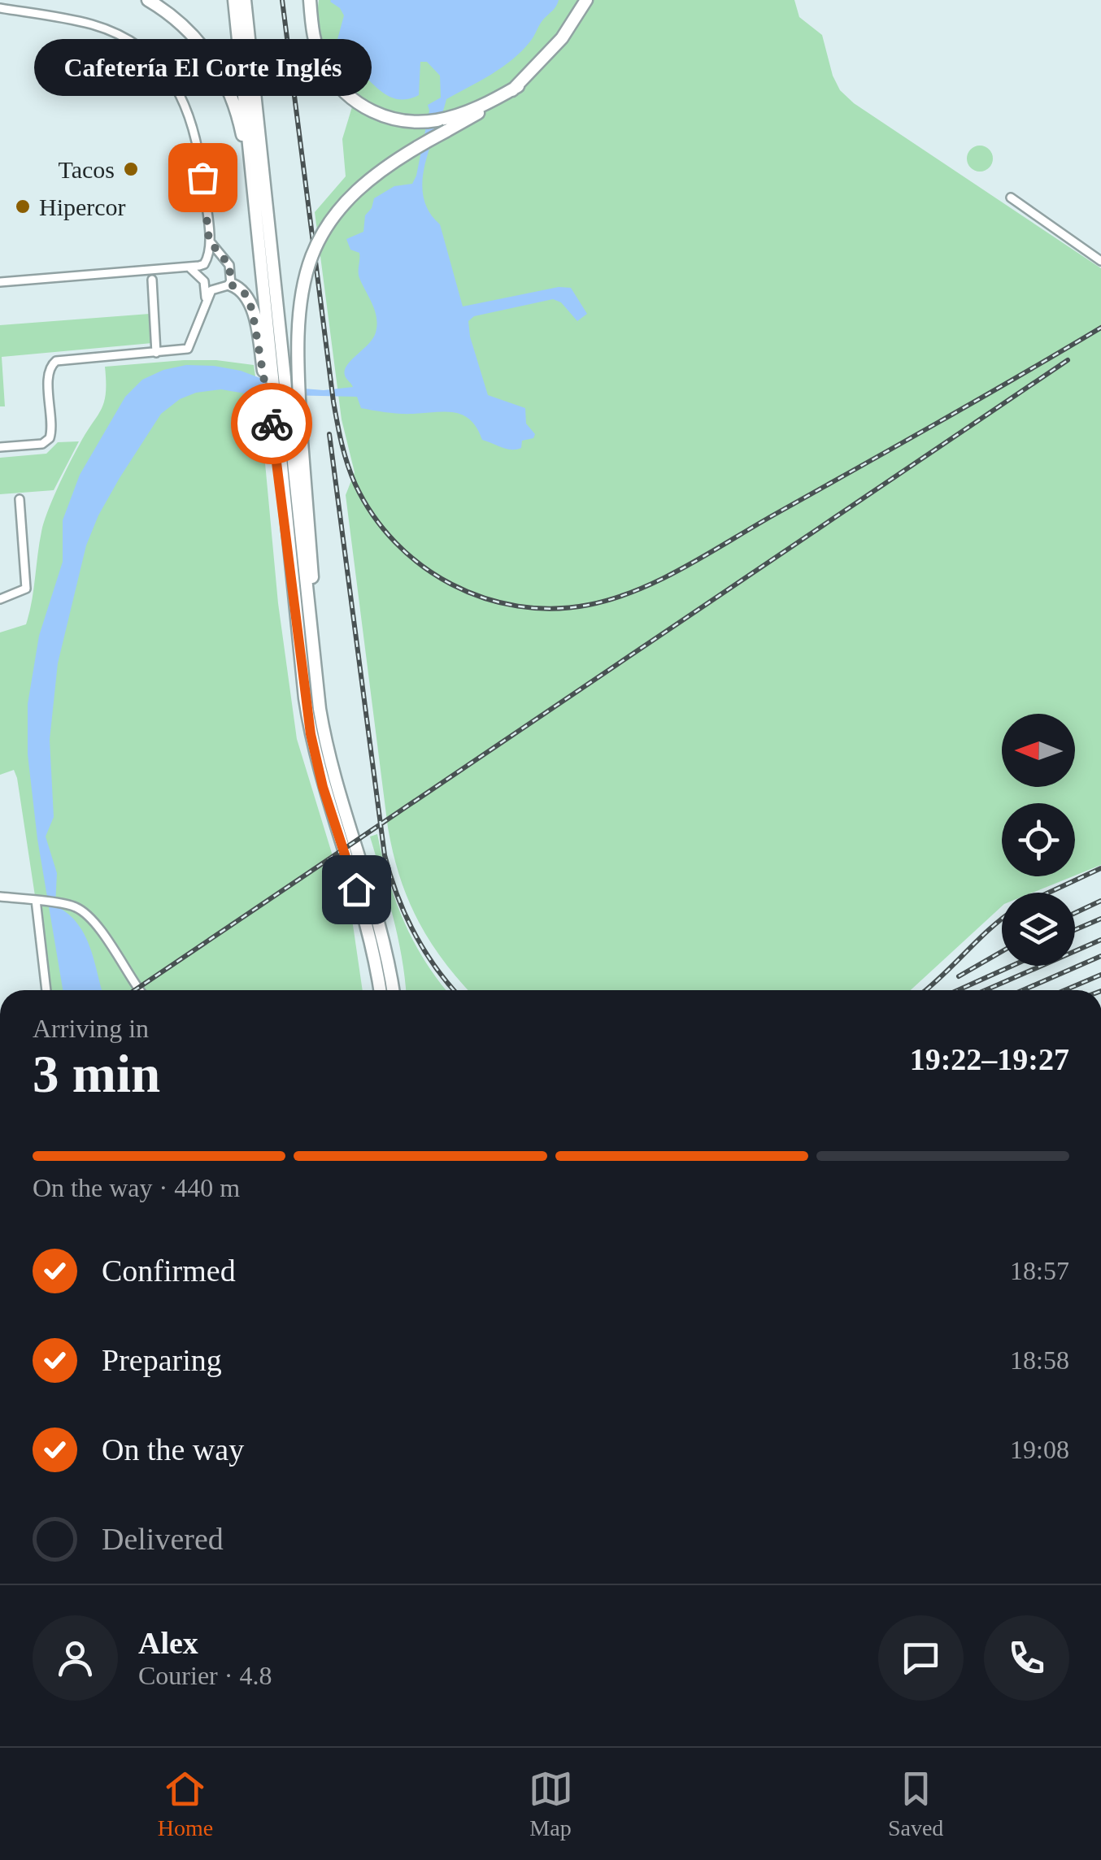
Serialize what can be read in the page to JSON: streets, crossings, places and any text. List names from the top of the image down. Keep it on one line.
{"places":["Tacos","Cafetería El Corte Inglés","Hipercor"],"north":"left","page":{"bubble":"Cafetería El Corte Inglés","heading":["3 min","Arriving in","19:22–19:27"],"panel":["Alex","Courier · 4.8"],"bar":"On the way · 440 m","list":[["Confirmed","18:57"],["Preparing","18:58"],["On the way","19:08"],"Delivered"],"tabs":["Home","Map","Saved"]}}
